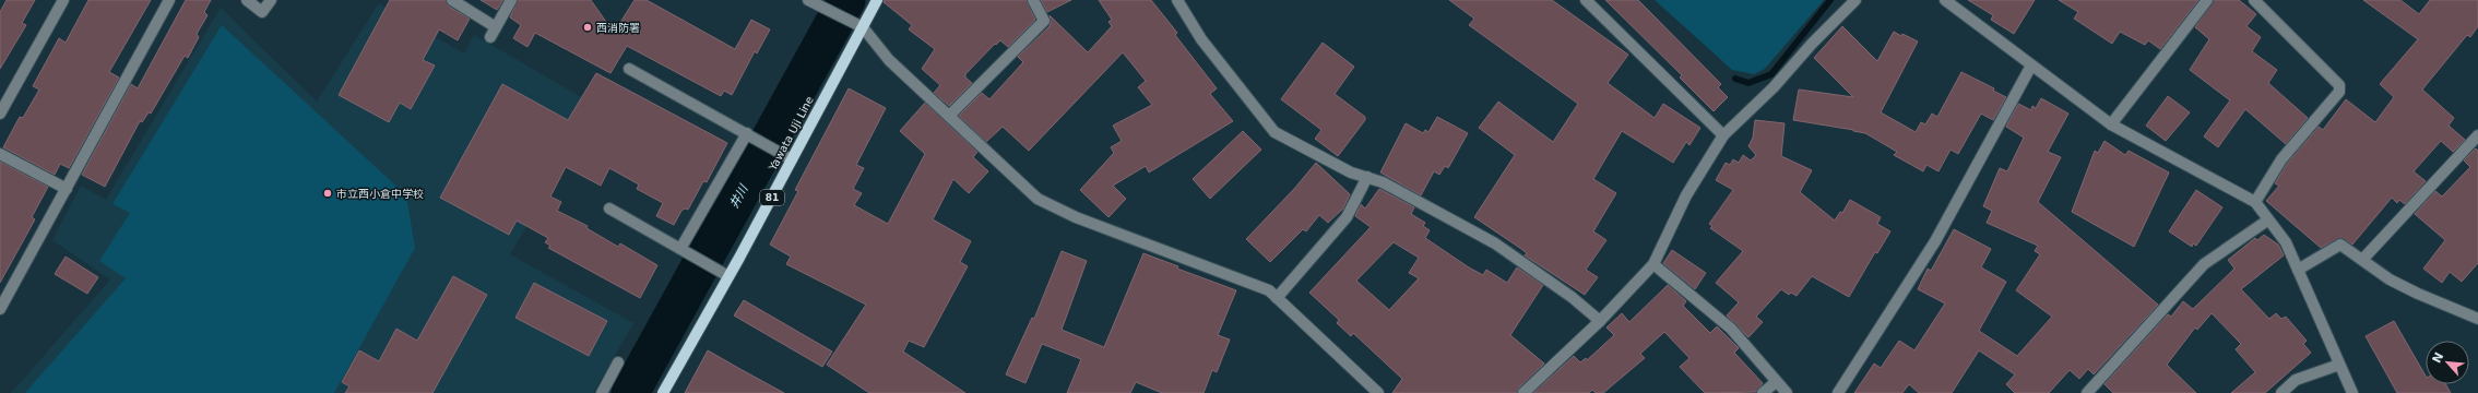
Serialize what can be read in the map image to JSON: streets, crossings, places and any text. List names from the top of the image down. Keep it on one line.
{"streets":{"main road":["Yawata Uji Line","81"]},"water":["井川"],"places":["西消防署","市立西小倉中学校"],"north":"top left"}
